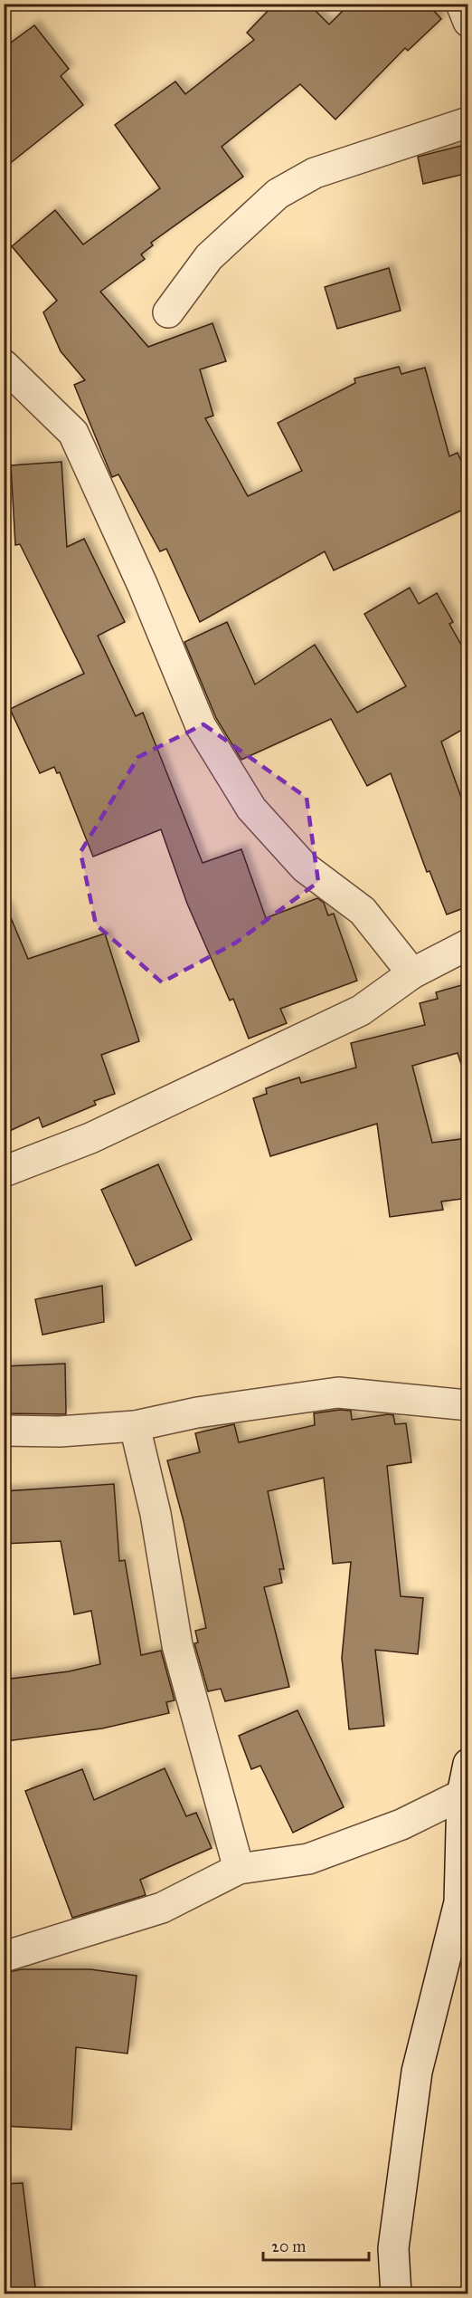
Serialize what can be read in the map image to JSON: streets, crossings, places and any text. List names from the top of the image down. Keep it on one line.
{"scale_bar":"20 m"}
